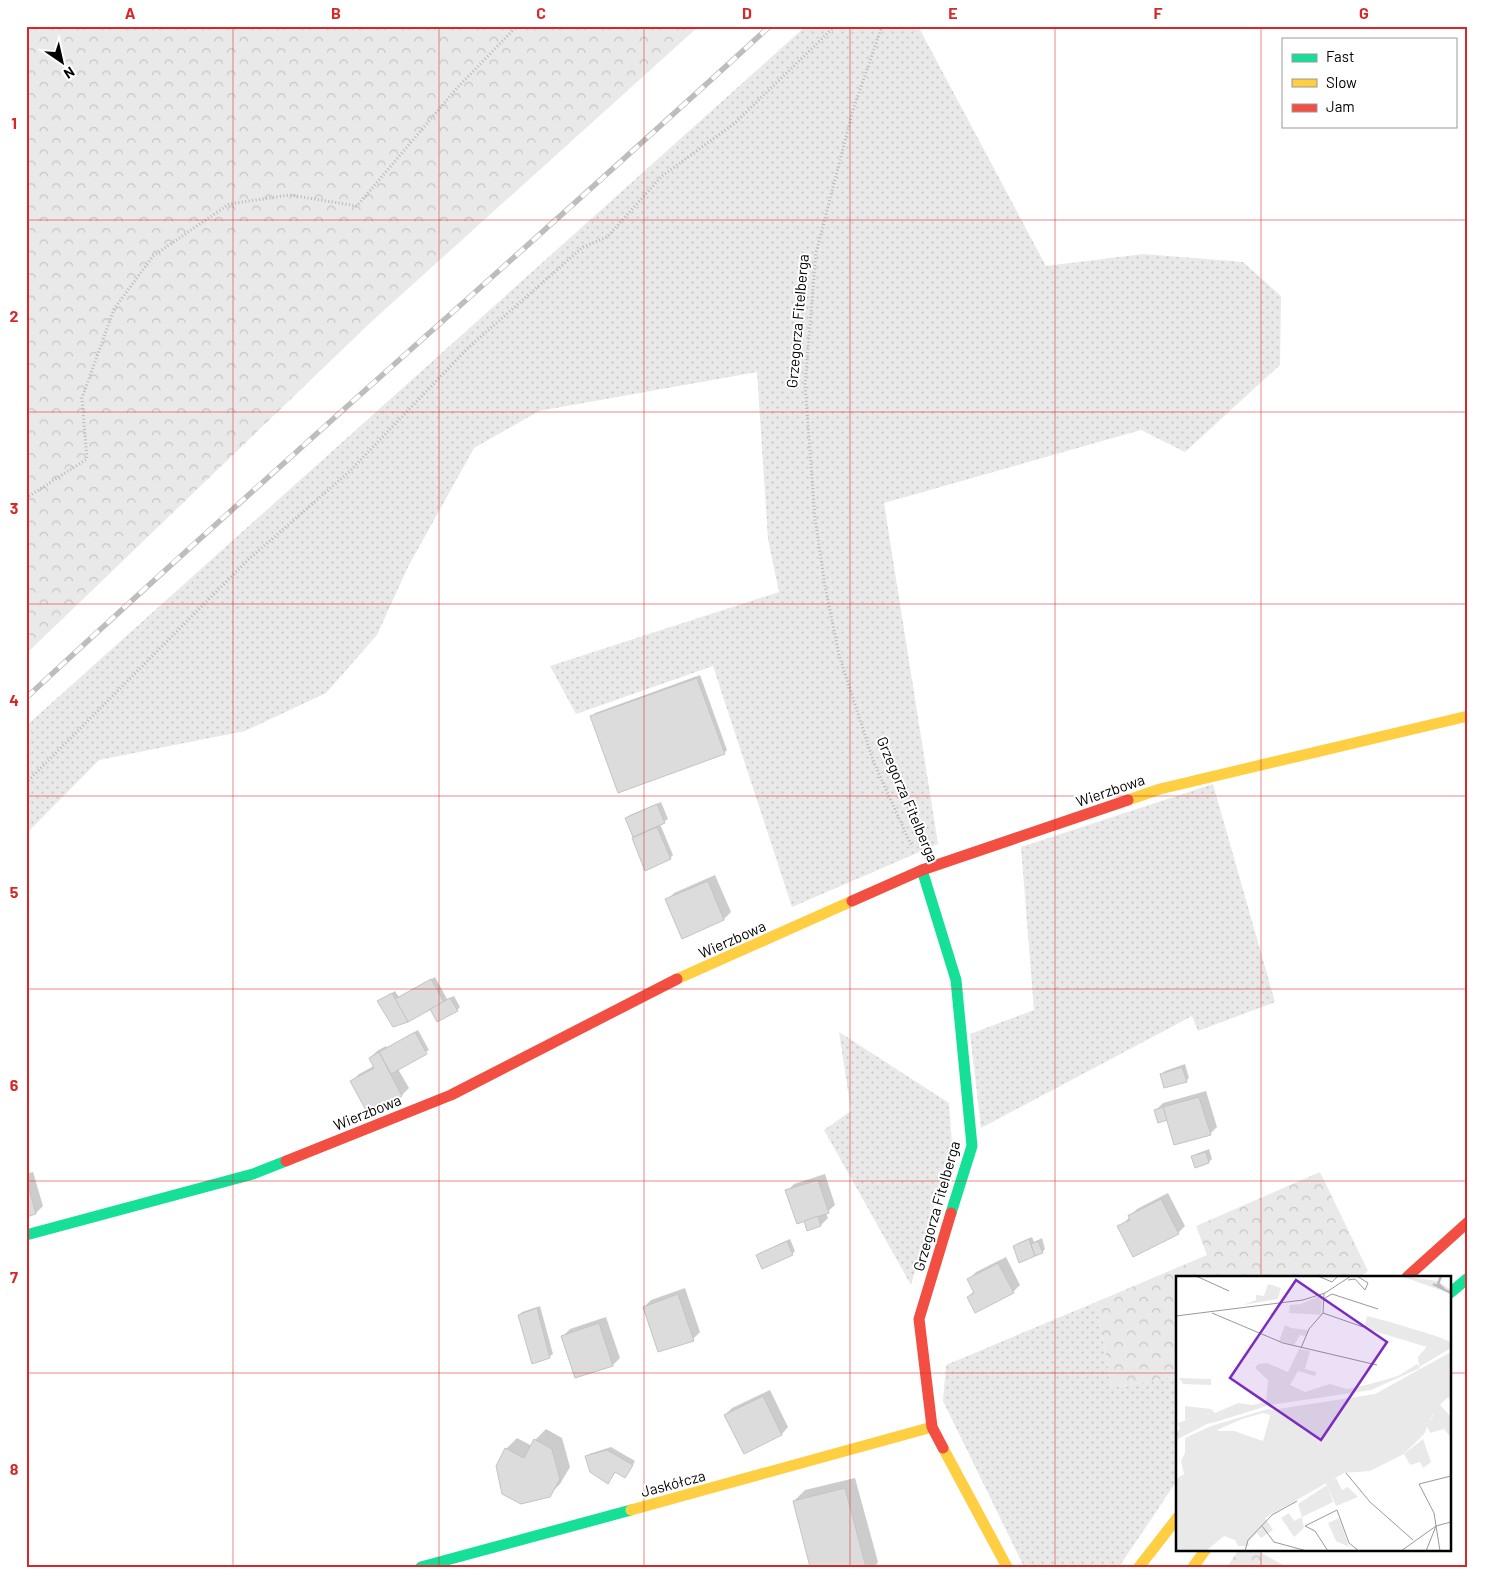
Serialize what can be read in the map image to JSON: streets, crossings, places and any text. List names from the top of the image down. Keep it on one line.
{"streets":{"street":["Grzegorza Fitelberga","Wierzbowa","Jaskółcza"]},"crossings":[["Grzegorza Fitelberga","Wierzbowa"],["Grzegorza Fitelberga","Jaskółcza"]],"legend":["Fast","Slow","Jam"],"north":"bottom right","grid":{"columns":["A","B","C","D","E","F","G"],"rows":["1","2","3","4","5","6","7","8"]}}
